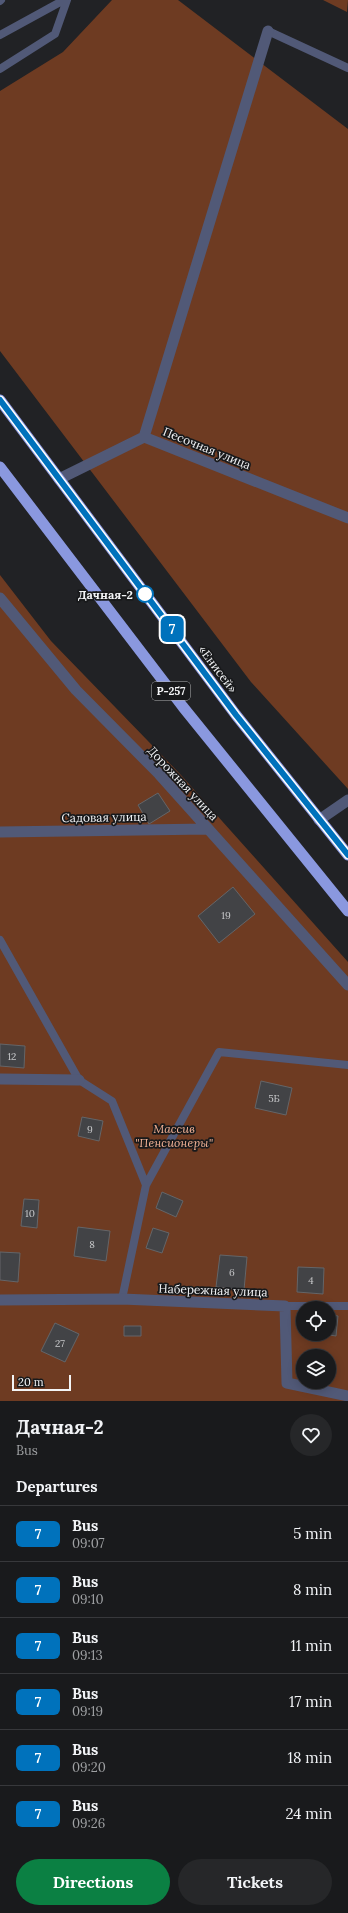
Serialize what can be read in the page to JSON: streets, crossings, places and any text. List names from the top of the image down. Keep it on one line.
{"streets":{"highway":["«Енисей»","Р-257"],"street":["Песочная улица","Дорожная улица","Садовая улица","Набережная улица"]},"crossings":[["Песочная улица","«Енисей»"],["Дорожная улица","Садовая улица"]],"parks":["Массив \"Пенсионеры\""],"places":["Дачная-2"],"lines":["bus line 7"],"house_numbers":["19","12","5Б","9","10","8","6","4","27"],"scale_bar":"20 m","page":{"on_map":"7","scale":"20 m","heading":[["Дачная-2","Bus"],"Departures"],"list":[{"mark":"7","name":"Bus","note":"09:07","value":"5 min"},{"mark":"7","name":"Bus","note":"09:10","value":"8 min"},{"mark":"7","name":"Bus","note":"09:13","value":"11 min"},{"mark":"7","name":"Bus","note":"09:19","value":"17 min"},{"mark":"7","name":"Bus","note":"09:20","value":"18 min"},{"mark":"7","name":"Bus","note":"09:26","value":"24 min"}],"buttons":["Directions","Tickets"]}}
